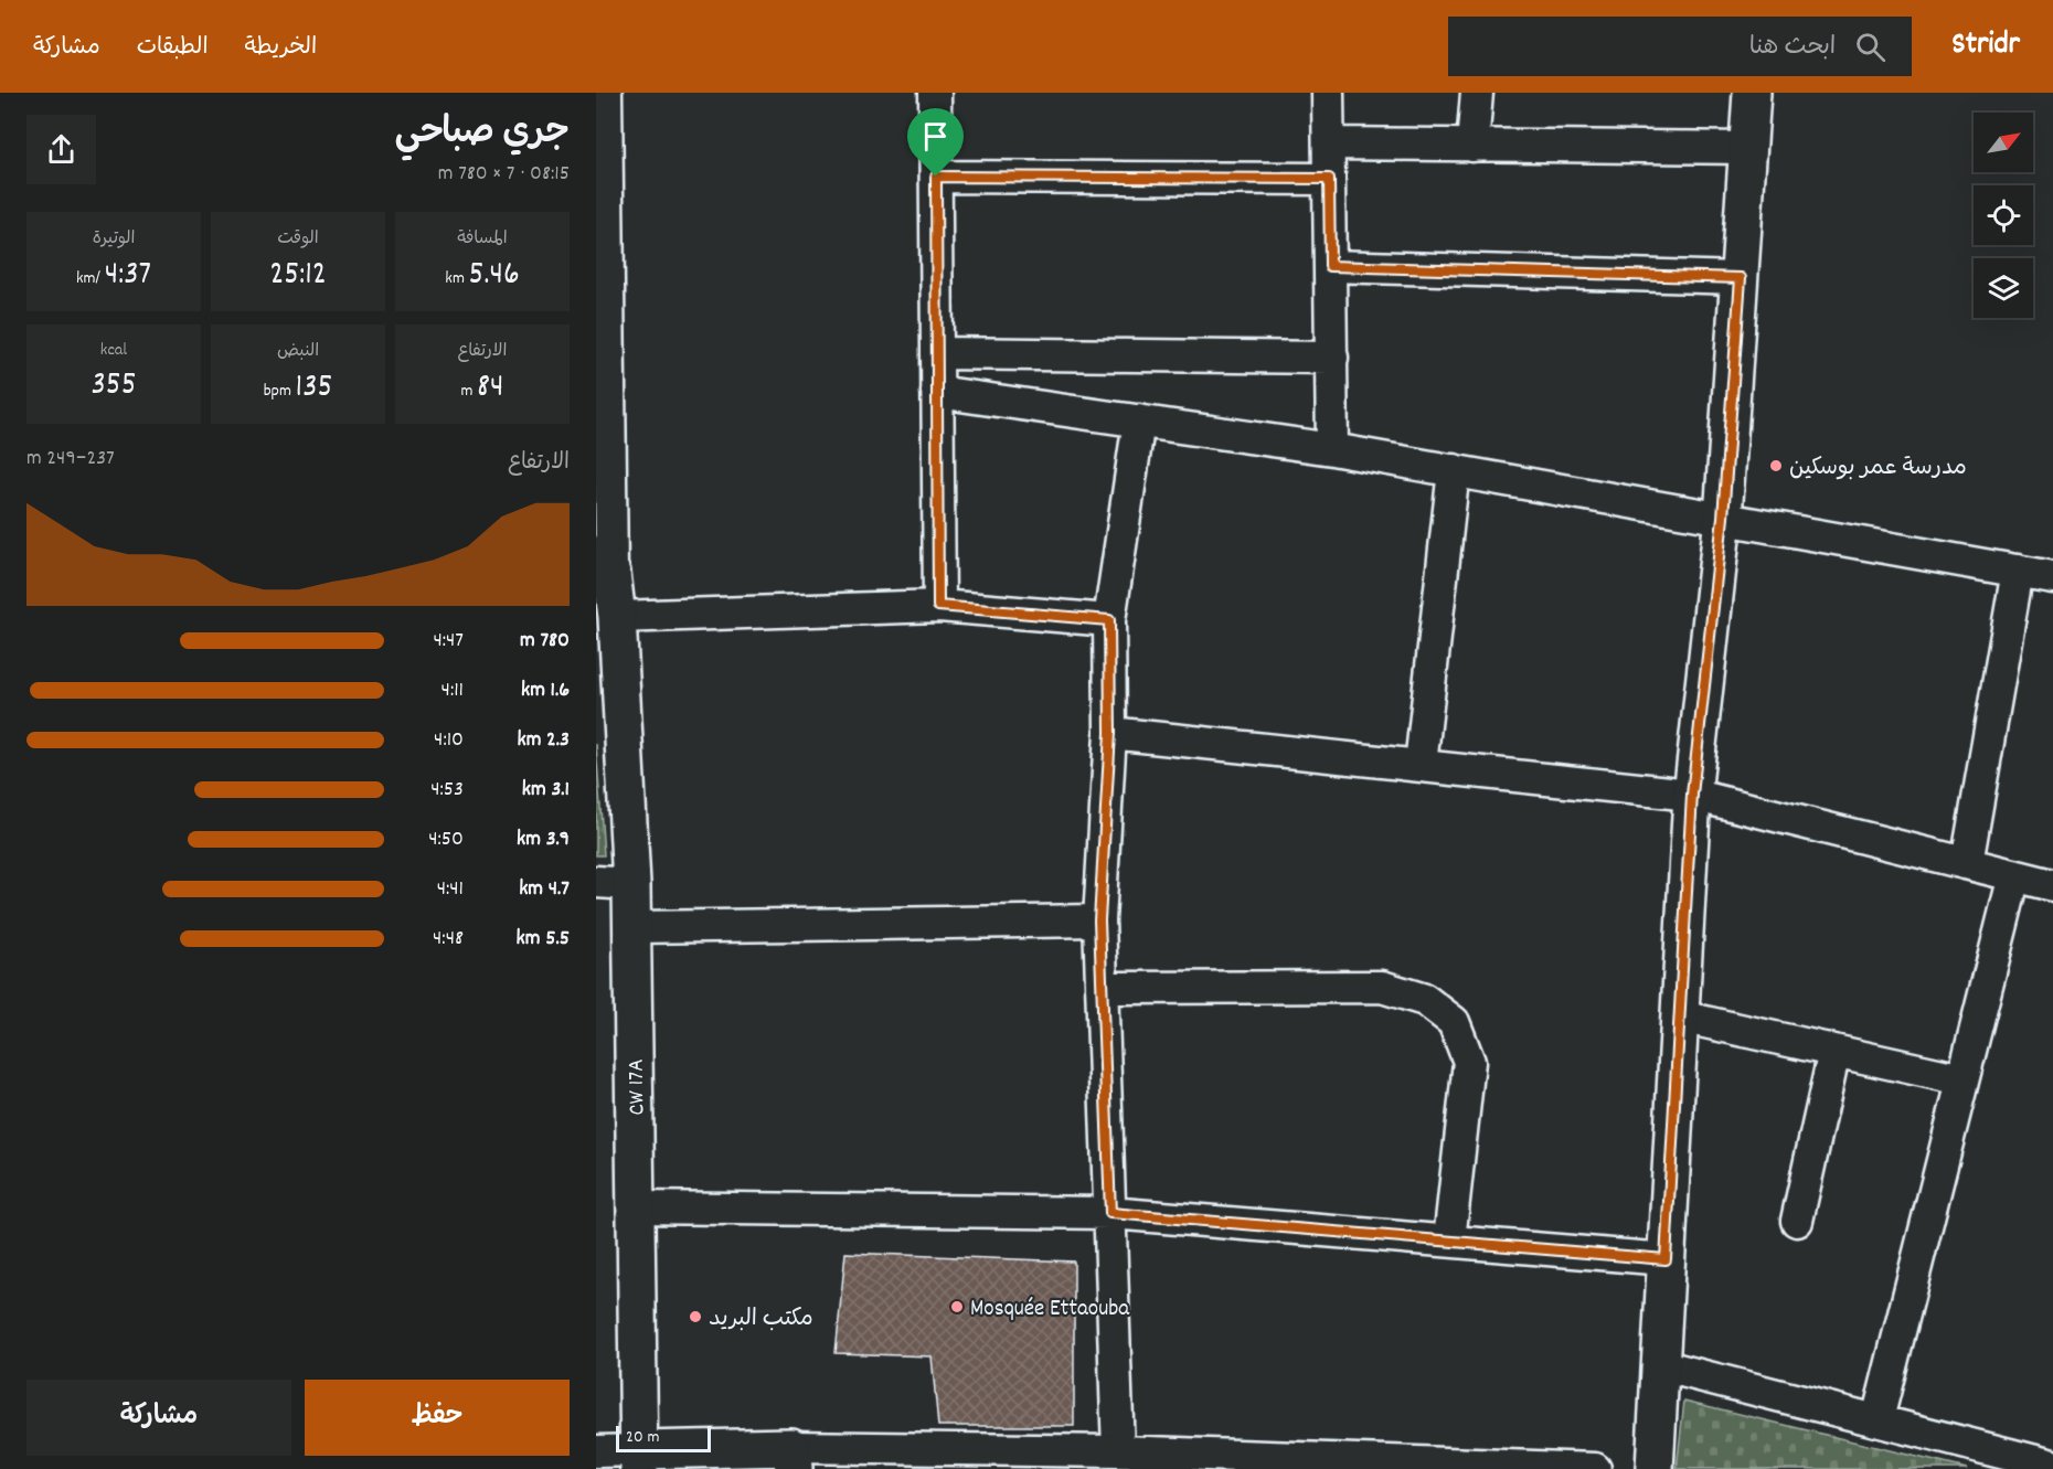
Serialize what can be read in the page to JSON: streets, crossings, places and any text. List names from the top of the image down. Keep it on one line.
{"streets":{"street":["CW 17A"]},"places":["مدرسة عمر بوسكين","Mosquée Ettaouba","مكتب البريد"],"scale_bar":"20 m","north":"top right","page":{"header":"Stridr","search":"ابحث هنا","nav":["الخريطة","الطبقات","مشاركة"],"heading":["جري صباحي","08:15 · 7 × 780 m"],"stats":[["المسافة","5.46 km"],["الوقت","25:12"],["الوتيرة","4:37 /km"],["الارتفاع","84 m"],["النبض","135 bpm"],["kcal","355"]],"chart":["الارتفاع","237–249 m"],"list":[{"name":"780 m","note":"4:47"},{"name":"1.6 km","note":"4:11"},{"name":"2.3 km","note":"4:10"},{"name":"3.1 km","note":"4:53"},{"name":"3.9 km","note":"4:50"},{"name":"4.7 km","note":"4:41"},{"name":"5.5 km","note":"4:48"}],"buttons":["حفظ","مشاركة"],"scale":"20 m"}}
